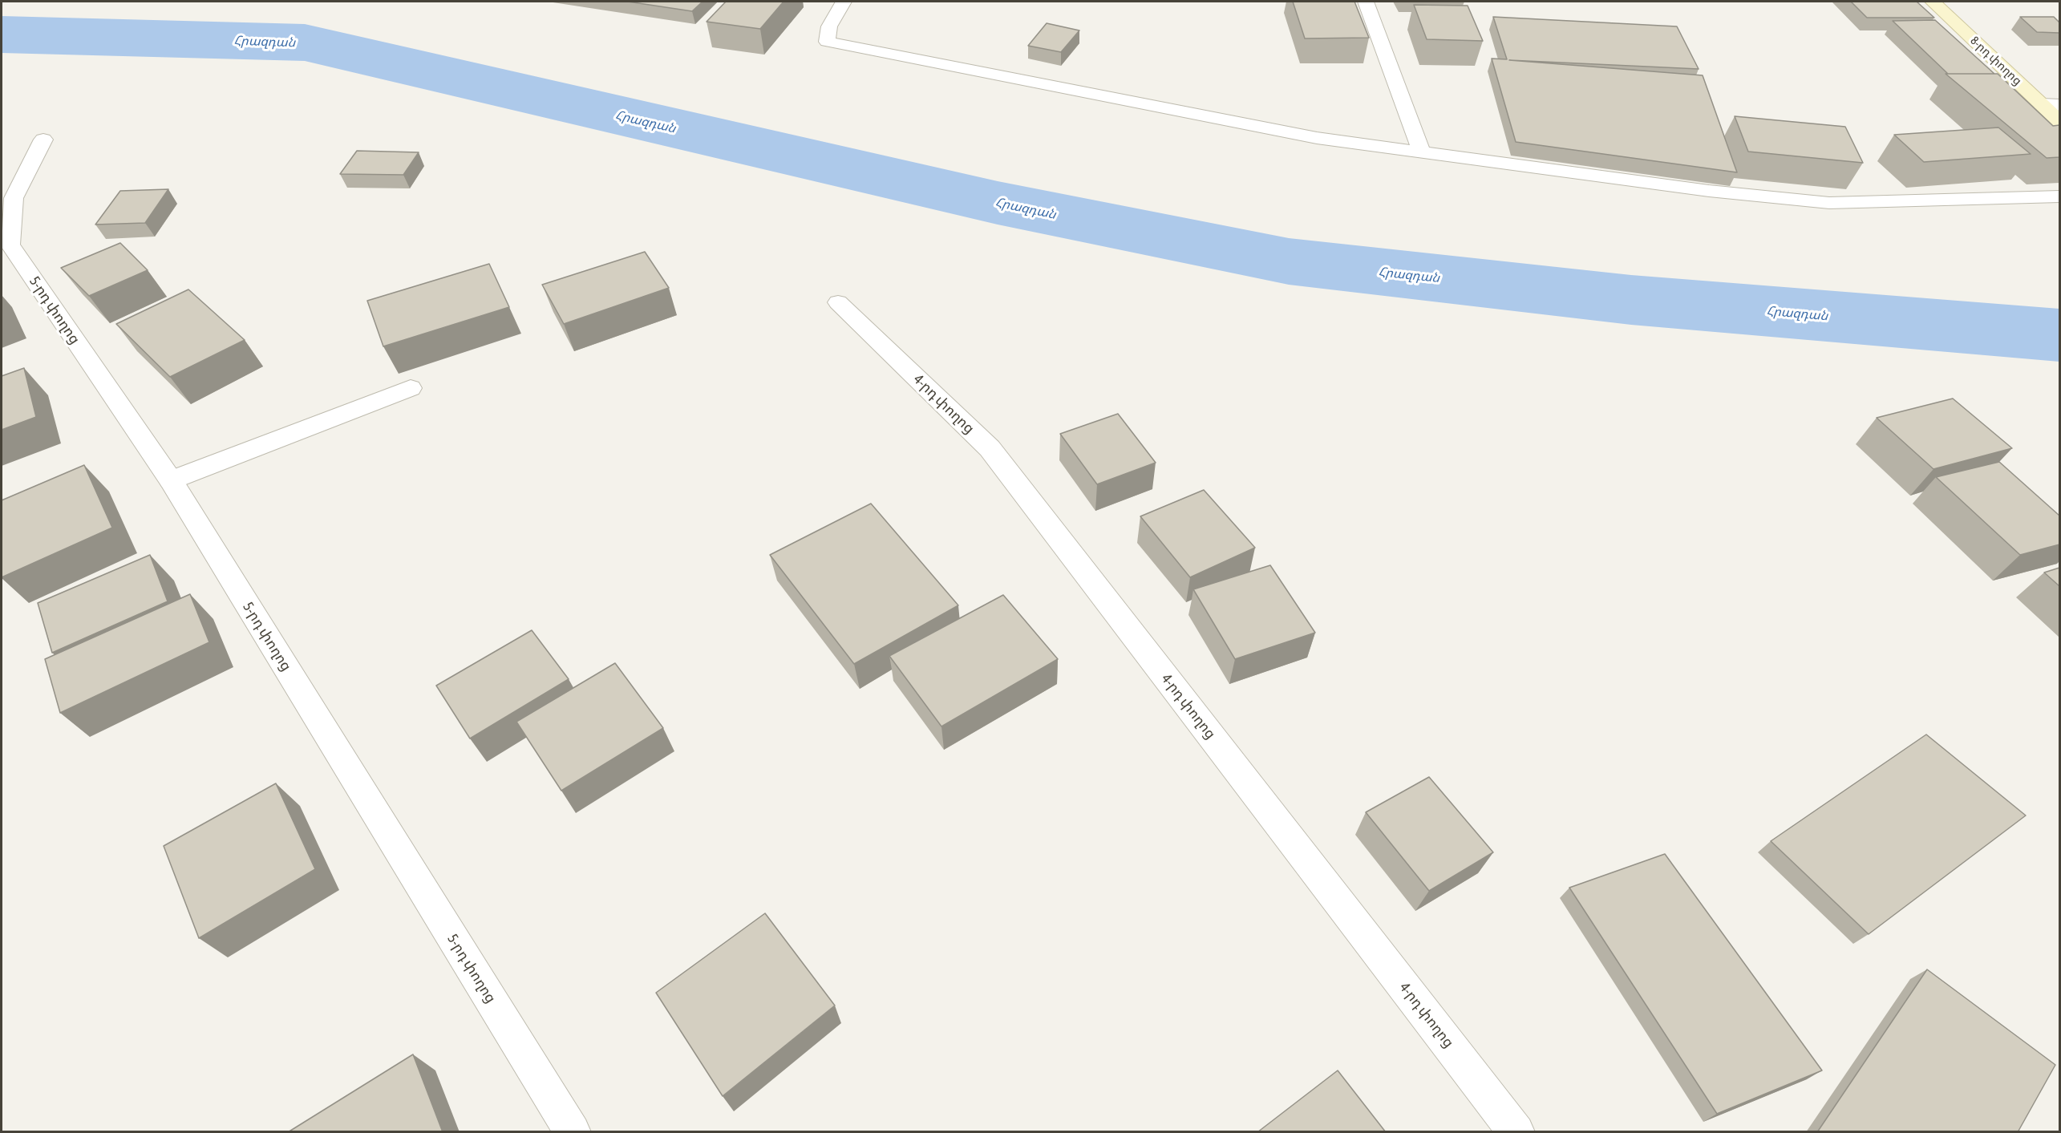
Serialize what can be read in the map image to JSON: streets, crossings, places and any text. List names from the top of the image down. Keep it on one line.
{"streets":{"main road":["8-րդ փողոց"],"street":["5-րդ փողոց","4-րդ փողոց"]},"water":["Հրազդան"]}
